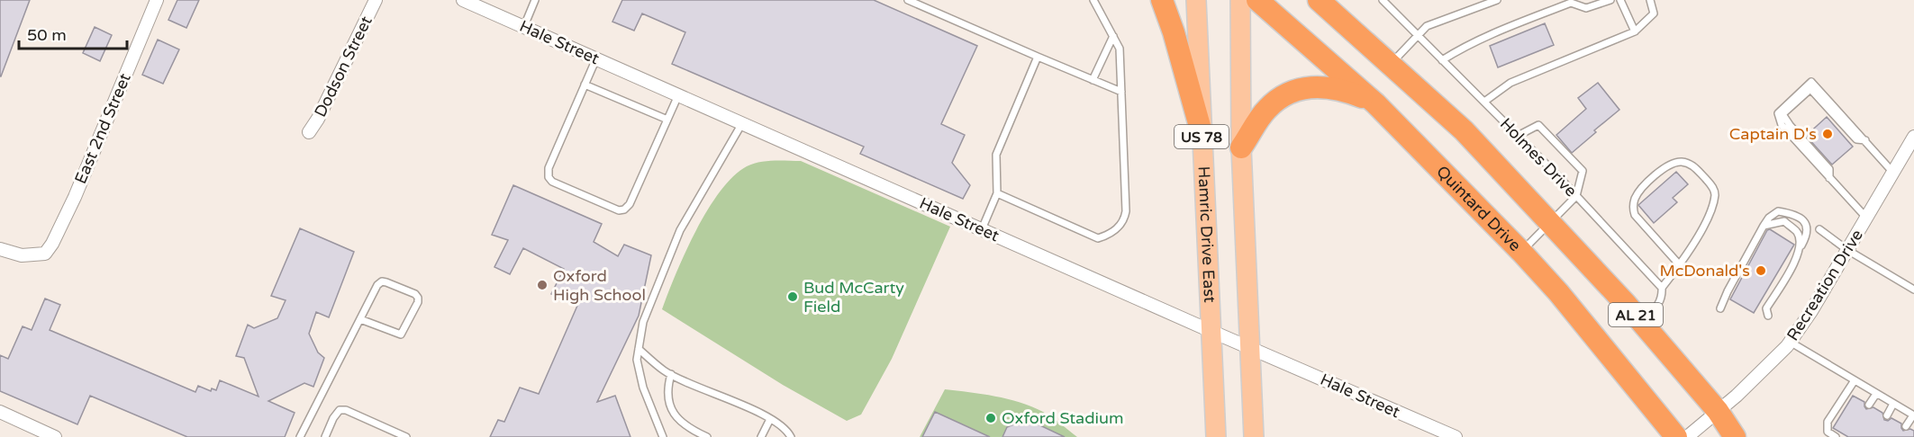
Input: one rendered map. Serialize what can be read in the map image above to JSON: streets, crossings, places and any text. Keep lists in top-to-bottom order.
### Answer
{
  "streets": {
    "highway": ["Quintard Drive", "AL 21"],
    "main road": ["US 78", "Hamric Drive East"],
    "street": [
      "Hale Street",
      "Dodson Street",
      "East 2nd Street",
      "Recreation Drive"
    ],
    "lane": ["Holmes Drive"]
  },
  "crossings": [
    ["Hale Street", "US 78"],
    ["Hale Street", "Hamric Drive East"],
    ["Recreation Drive", "AL 21"]
  ],
  "places": [
    "Captain D's",
    "McDonald's",
    "Oxford High School",
    "Bud McCarty Field",
    "Oxford Stadium"
  ],
  "scale_bar": "50 m"
}
